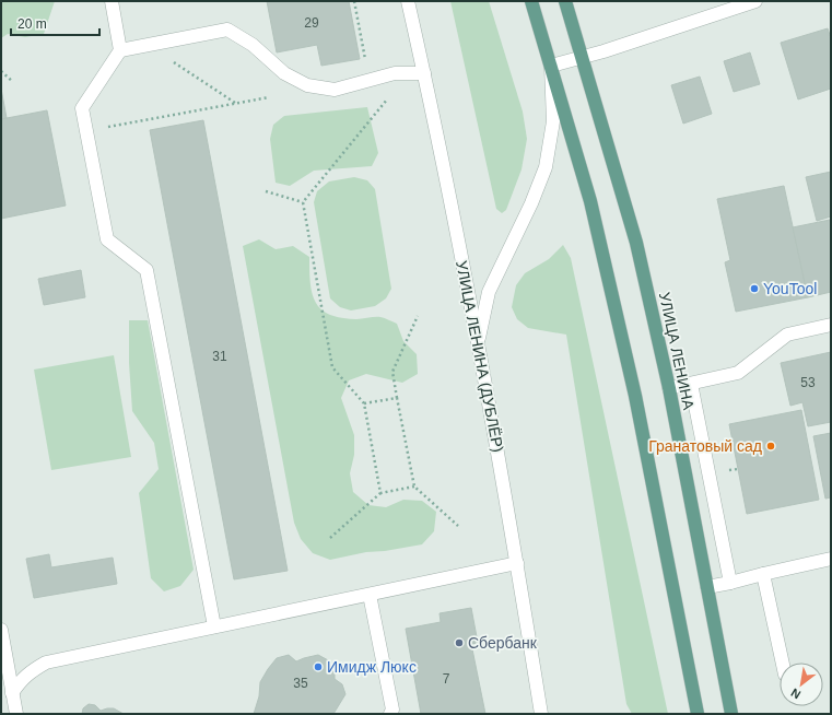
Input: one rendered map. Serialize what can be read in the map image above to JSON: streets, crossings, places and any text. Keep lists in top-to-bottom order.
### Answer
{
  "streets": {
    "main road": ["УЛИЦА ЛЕНИНА"],
    "street": ["УЛИЦА ЛЕНИНА (ДУБЛЁР)"]
  },
  "places": [
    "YouTool",
    "Гранатовый сад",
    "Сбербанк",
    "Имидж Люкс"
  ],
  "house_numbers": [
    "29",
    "31",
    "53",
    "7",
    "35"
  ],
  "scale_bar": "20 m",
  "north": "bottom left"
}
